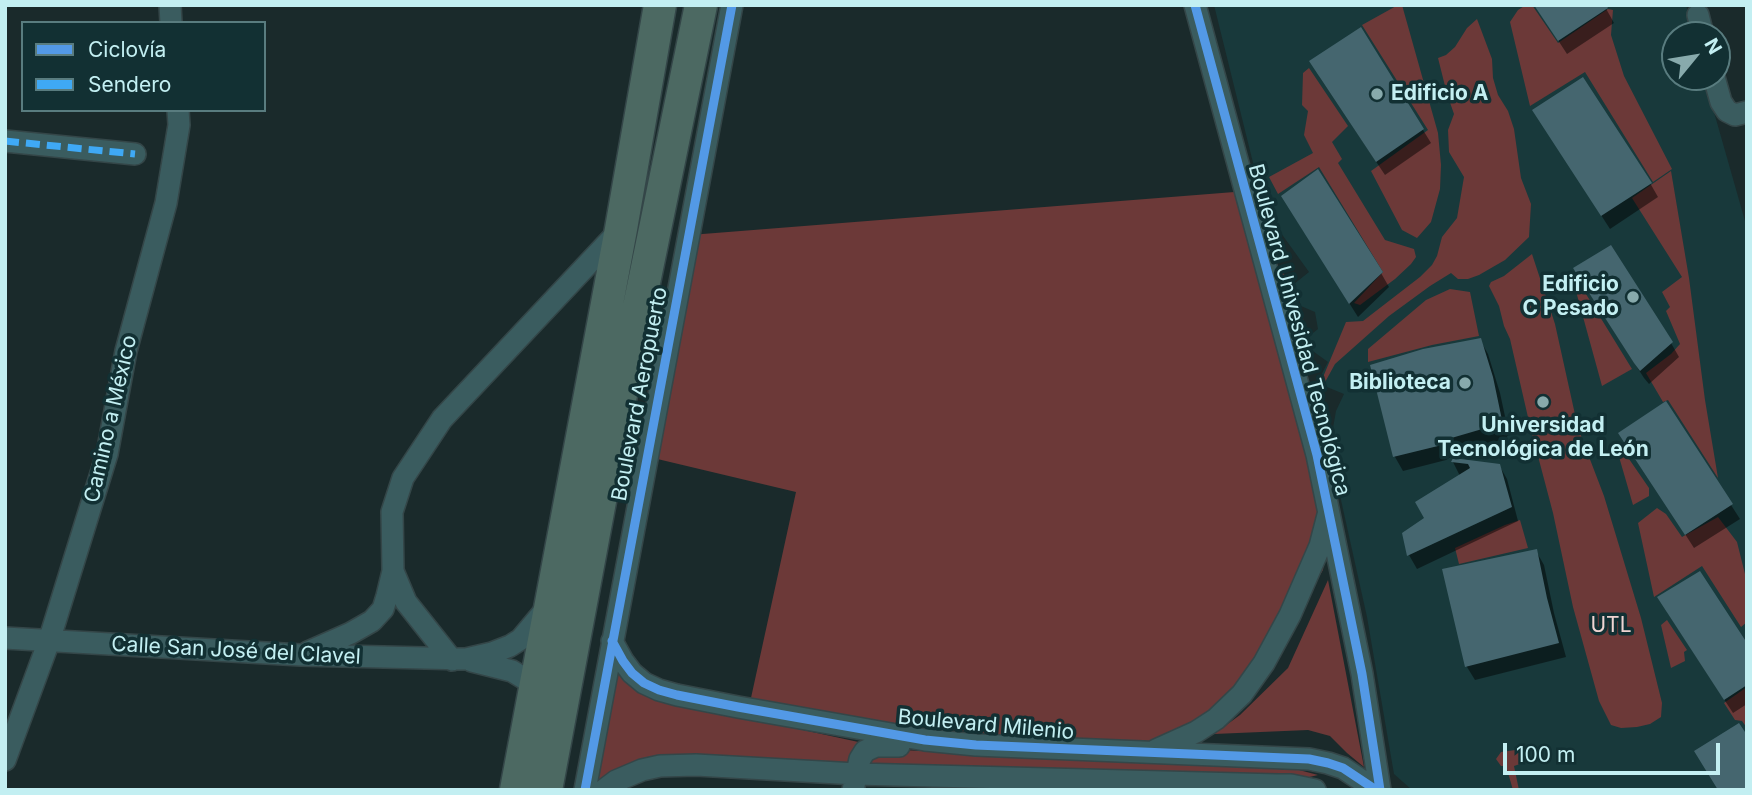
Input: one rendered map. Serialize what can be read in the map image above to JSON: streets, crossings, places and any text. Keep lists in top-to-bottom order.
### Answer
{
  "streets": {
    "highway": ["Boulevard Aeropuerto"],
    "street": [
      "Boulevard Univesidad Tecnológica",
      "Camino a México",
      "Calle San José del Clavel",
      "Boulevard Milenio"
    ]
  },
  "crossings": [
    ["Boulevard Univesidad Tecnológica", "Boulevard Milenio"],
    ["Boulevard Aeropuerto", "Boulevard Milenio"],
    ["Camino a México", "Calle San José del Clavel"]
  ],
  "parks": ["UTL"],
  "places": [
    "Edificio A",
    "Edificio C Pesado",
    "Biblioteca",
    "Universidad Tecnológica de León"
  ],
  "legend": ["Ciclovía", "Sendero"],
  "scale_bar": "100 m",
  "north": "top right"
}
